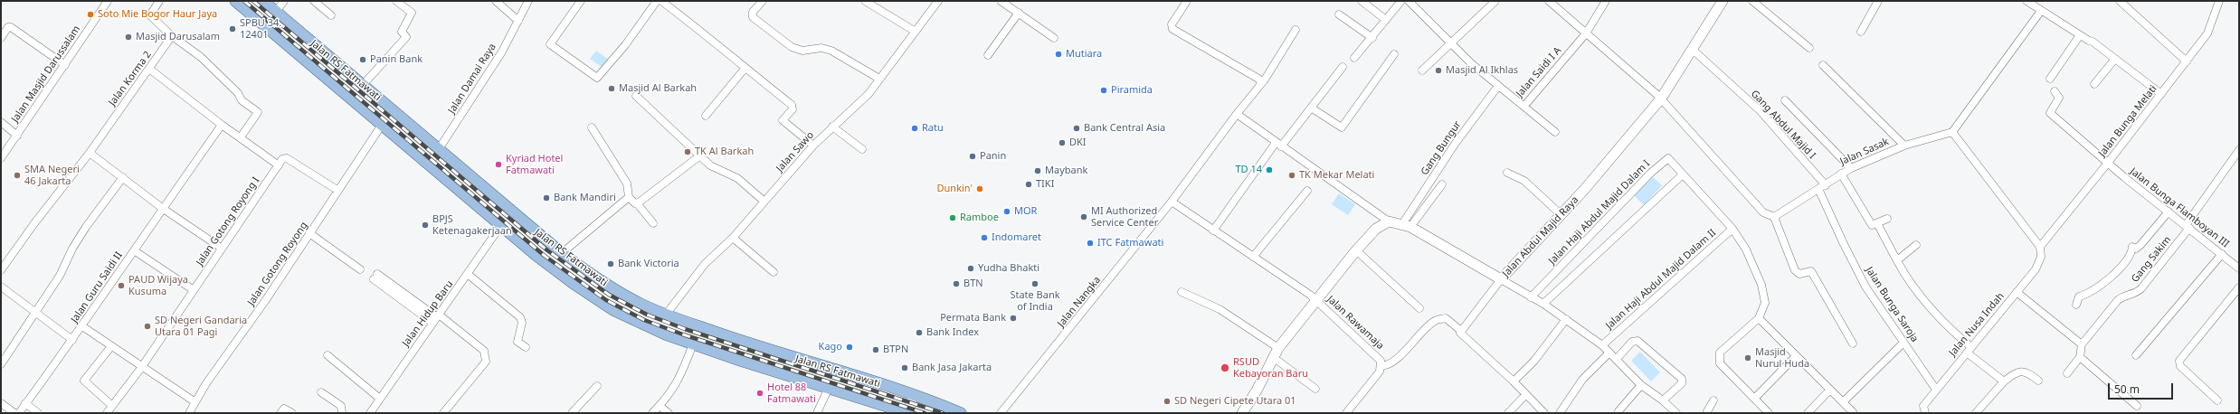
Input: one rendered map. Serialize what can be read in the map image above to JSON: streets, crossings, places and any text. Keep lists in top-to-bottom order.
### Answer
{
  "streets": {
    "main road": ["Jalan RS Fatmawati"],
    "street": [
      "Jalan Saidi I A",
      "Jalan Masjid Darussalam",
      "Jalan Korma 2",
      "Jalan Damai Raya",
      "Jalan Bunga Melati",
      "Gang Abdul Majid I",
      "Gang Bungur",
      "Jalan Sawo",
      "Jalan Sasak",
      "Jalan Bunga Flamboyan III",
      "Jalan Haji Abdul Majid Dalam I",
      "Jalan Gotong Royong I",
      "Jalan Abdul Majid Raya",
      "Gang Sakim",
      "Jalan Gotong Royong",
      "Jalan Haji Abdul Majid Dalam II",
      "Jalan Guru Saidi II",
      "Jalan Nangka",
      "Jalan Bunga Saroja",
      "Jalan Hidup Baru",
      "Jalan Rawamaja",
      "Jalan Nusa Indah"
    ]
  },
  "crossings": [
    ["Jalan RS Fatmawati", "Jalan Damai Raya"],
    ["Jalan RS Fatmawati", "Jalan Sawo"],
    ["Jalan RS Fatmawati", "Jalan Gotong Royong"],
    ["Jalan RS Fatmawati", "Jalan Hidup Baru"],
    ["Jalan Saidi I A", "Gang Bungur"],
    ["Jalan Bunga Melati", "Jalan Bunga Flamboyan III"],
    ["Jalan Bunga Melati", "Jalan Nusa Indah"],
    ["Gang Abdul Majid I", "Jalan Sasak"],
    ["Gang Abdul Majid I", "Jalan Abdul Majid Raya"],
    ["Gang Abdul Majid I", "Jalan Bunga Saroja"],
    ["Gang Bungur", "Jalan Abdul Majid Raya"],
    ["Jalan Sasak", "Jalan Bunga Saroja"],
    ["Jalan Bunga Flamboyan III", "Gang Sakim"],
    ["Jalan Haji Abdul Majid Dalam I", "Jalan Haji Abdul Majid Dalam II"],
    ["Jalan Bunga Saroja", "Jalan Nusa Indah"]
  ],
  "places": [
    "Soto Mie Bogor Haur Jaya",
    "SPBU 34. 12401",
    "Masjid Darusalam",
    "Mutiara",
    "Panin Bank",
    "Masjid Al Ikhlas",
    "Masjid Al Barkah",
    "Piramida",
    "Ratu",
    "Bank Central Asia",
    "DKI",
    "TK Al Barkah",
    "Panin",
    "Kyriad Hotel Fatmawati",
    "TD 14",
    "Maybank",
    "SMA Negeri 46 Jakarta",
    "TK Mekar Melati",
    "TIKI",
    "Dunkin'",
    "Bank Mandiri",
    "MOR",
    "MI Authorized Service Center",
    "Ramboe",
    "BPJS Ketenagakerjaan",
    "Indomaret",
    "ITC Fatmawati",
    "Bank Victoria",
    "Yudha Bhakti",
    "BTN",
    "State Bank of India",
    "PAUD Wijaya Kusuma",
    "Permata Bank",
    "SD Negeri Gandaria Utara 01 Pagi",
    "Bank Index",
    "Kago",
    "BTPN",
    "Masjid Nurul Huda",
    "Bank Jasa Jakarta",
    "RSUD Kebayoran Baru",
    "Hotel 88 Fatmawati",
    "SD Negeri Cipete Utara 01"
  ],
  "scale_bar": "50 m"
}
